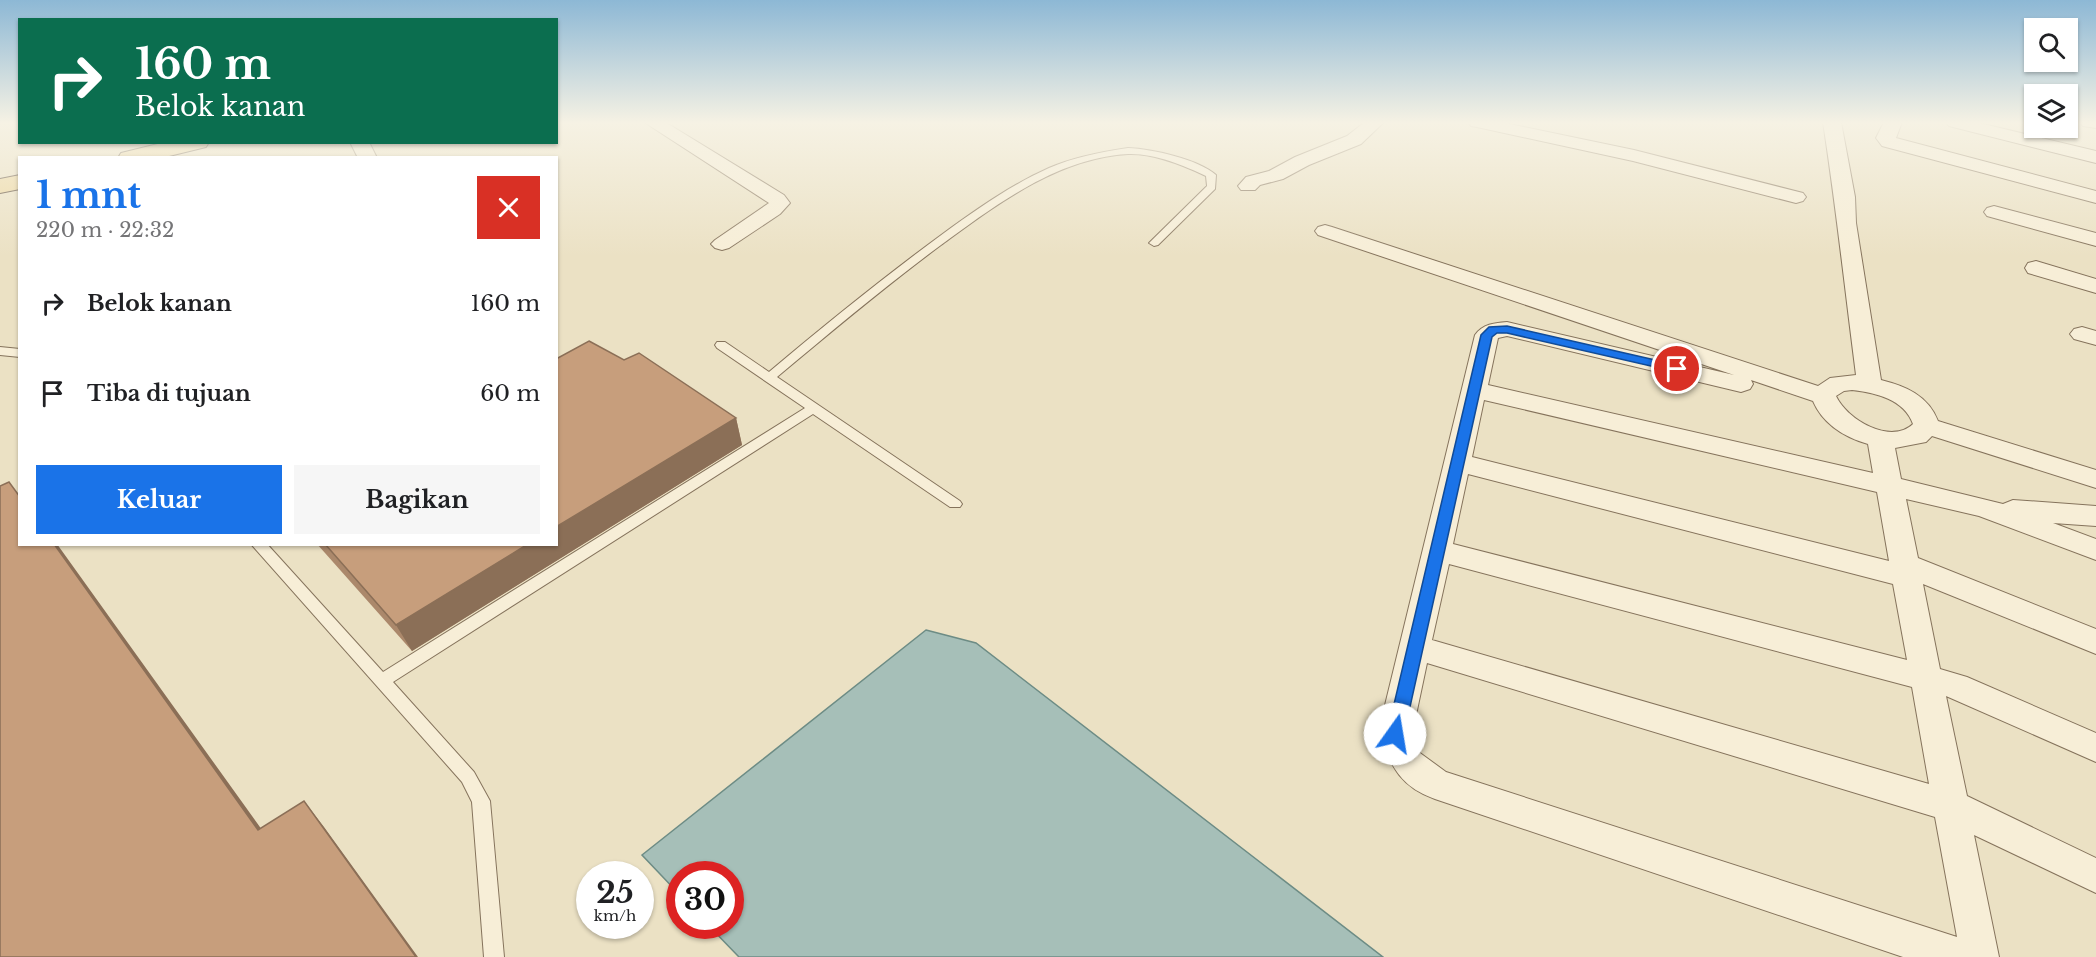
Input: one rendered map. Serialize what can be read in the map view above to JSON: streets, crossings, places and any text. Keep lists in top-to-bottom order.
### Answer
{
  "page": {
    "turn": ["160 m", "Belok kanan"],
    "heading": ["1 mnt", "220 m · 22:32"],
    "list": [
      {
        "name": "Belok kanan",
        "value": "160 m"
      },
      {
        "name": "Tiba di tujuan",
        "value": "60 m"
      }
    ],
    "buttons": ["Keluar", "Bagikan"],
    "speed": "25 km/h",
    "limit": "30"
  }
}
